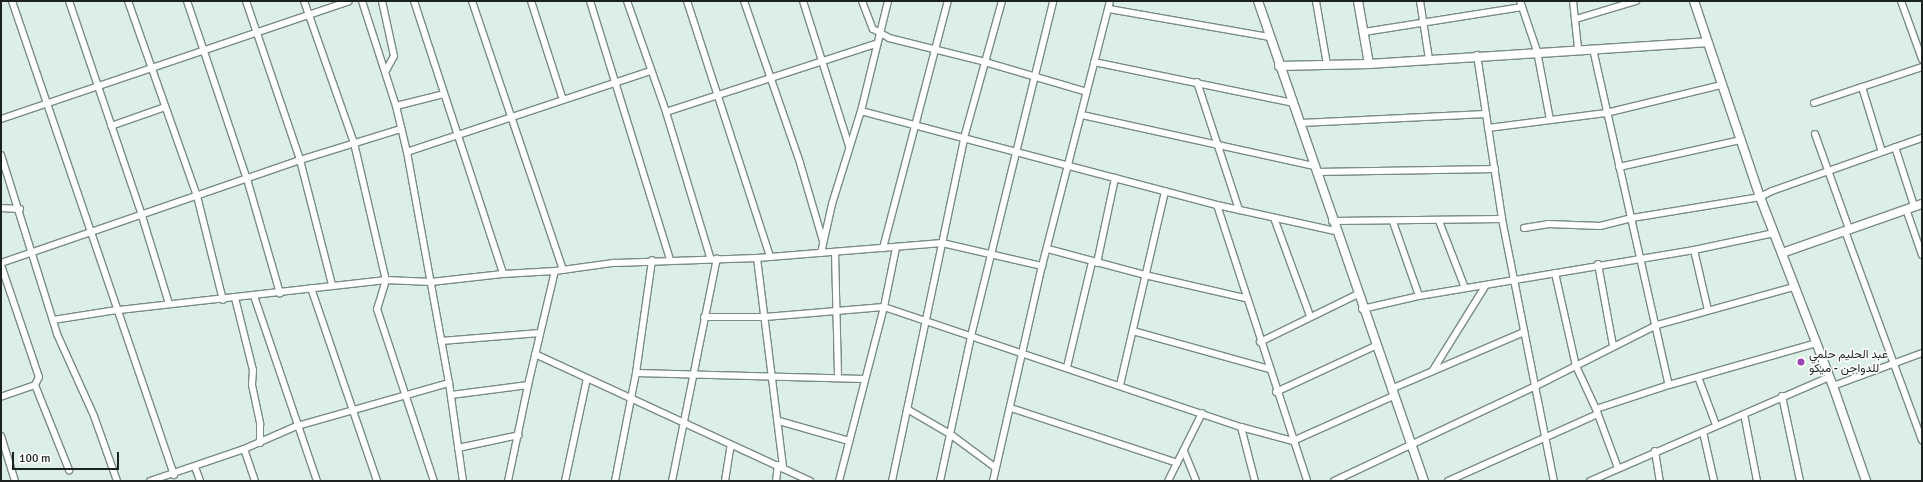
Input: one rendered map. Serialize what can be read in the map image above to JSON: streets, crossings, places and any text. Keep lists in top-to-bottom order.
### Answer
{
  "places": ["عبد الحليم حلمي للدواجن - ميكو"],
  "scale_bar": "100 m"
}
